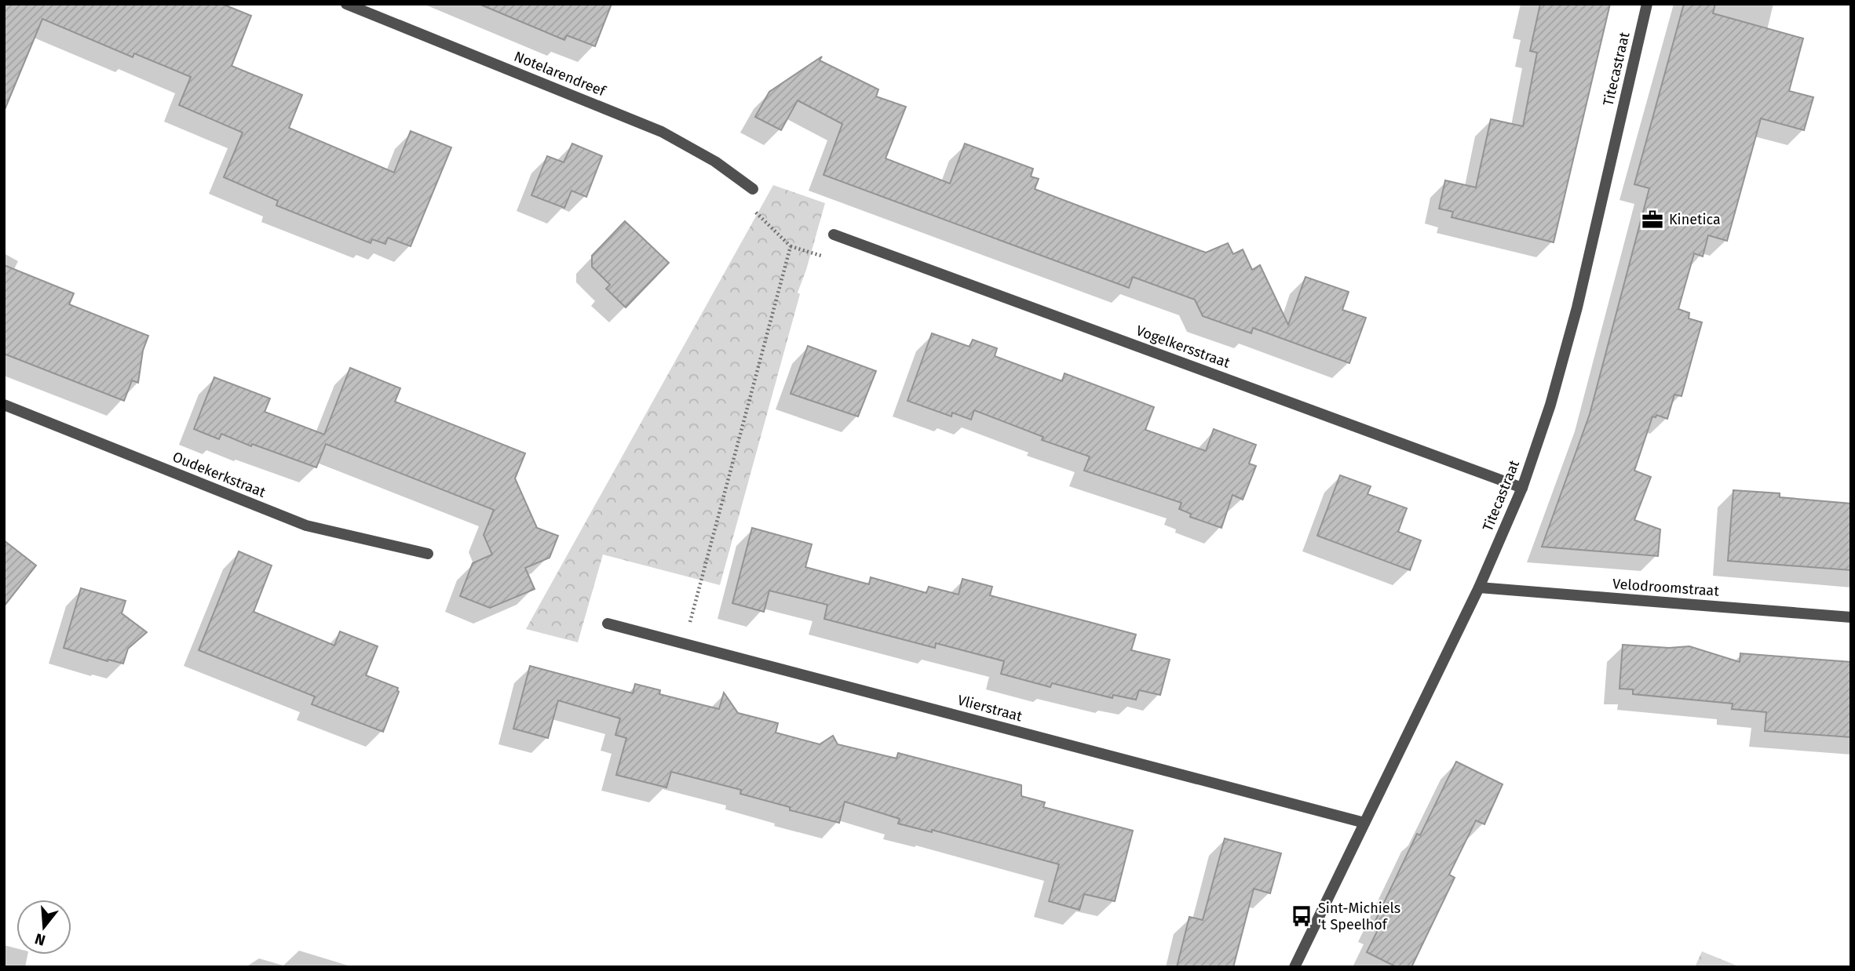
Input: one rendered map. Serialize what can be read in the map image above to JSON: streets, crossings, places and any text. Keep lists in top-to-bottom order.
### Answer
{
  "streets": {
    "street": [
      "Titecastraat",
      "Notelarendreef",
      "Vogelkersstraat",
      "Oudekerkstraat",
      "Velodroomstraat",
      "Vlierstraat"
    ]
  },
  "crossings": [
    ["Titecastraat", "Vogelkersstraat"],
    ["Titecastraat", "Velodroomstraat"],
    ["Titecastraat", "Vlierstraat"]
  ],
  "places": {
    "office": ["Kinetica"],
    "bus stop": ["Sint-Michiels 't Speelhof"]
  },
  "north": "bottom"
}
